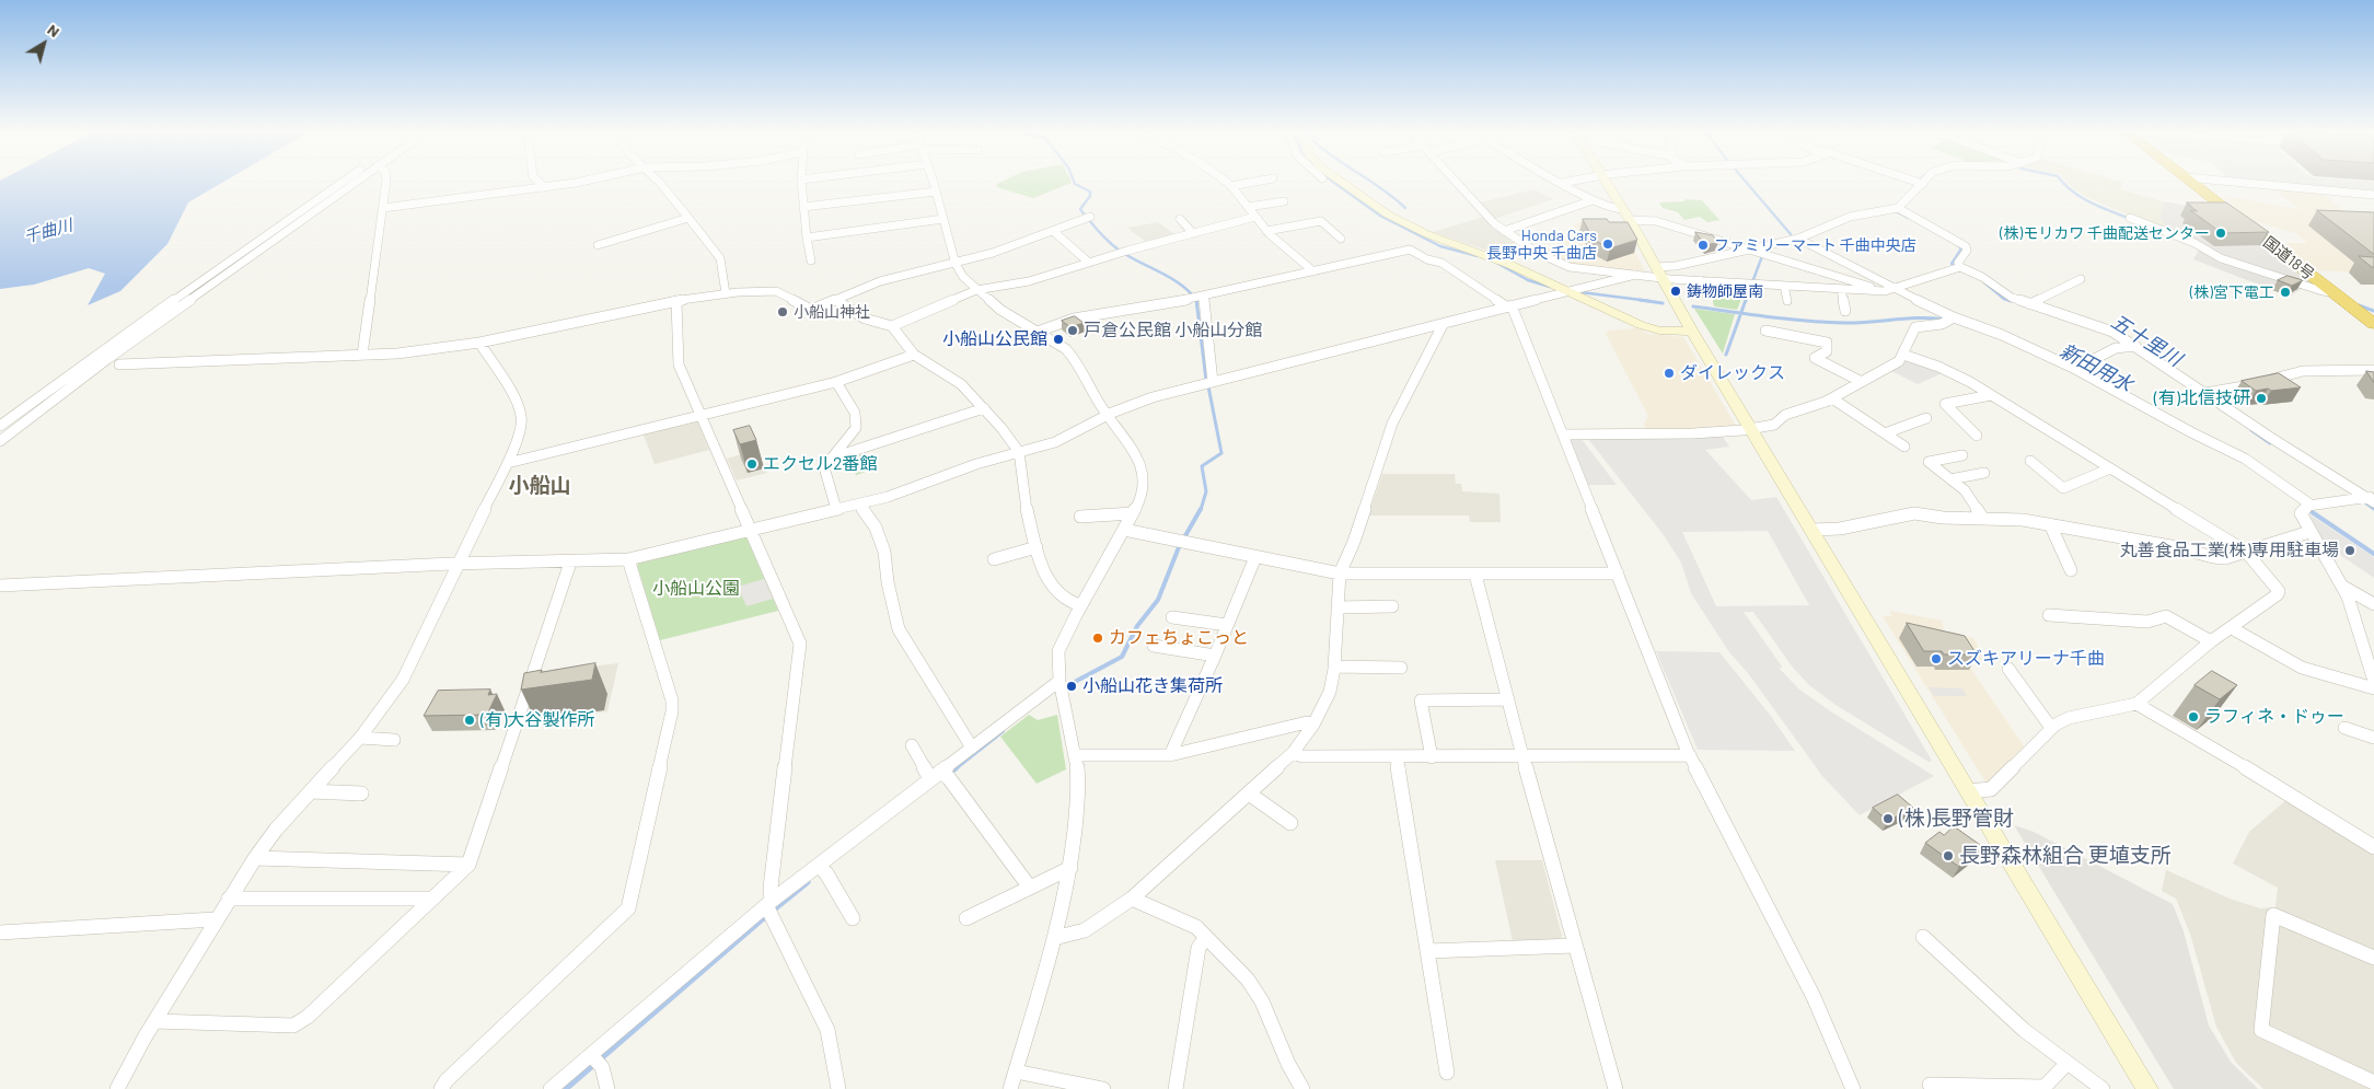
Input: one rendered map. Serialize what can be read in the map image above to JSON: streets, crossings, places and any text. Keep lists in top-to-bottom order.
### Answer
{
  "streets": {
    "highway": ["国道18号"]
  },
  "districts": ["小船山"],
  "water": ["千曲川", "五十里川", "新田用水"],
  "parks": ["小船山公園"],
  "places": [
    "(株)モリカワ 千曲配送センター",
    "Honda Cars 長野中央 千曲店",
    "ファミリーマート 千曲中央店",
    "鋳物師屋南",
    "(株)宮下電工",
    "小船山神社",
    "戸倉公民館 小船山分館",
    "小船山公民館",
    "ダイレックス",
    "(有)北信技研",
    "エクセル2番館",
    "丸善食品工業(株)専用駐車場",
    "カフェちょこっと",
    "スズキアリーナ千曲",
    "小船山花き集荷所",
    "ラフィネ・ドゥー",
    "(有)大谷製作所",
    "(株)長野管財",
    "長野森林組合 更埴支所"
  ],
  "north": "top right"
}
